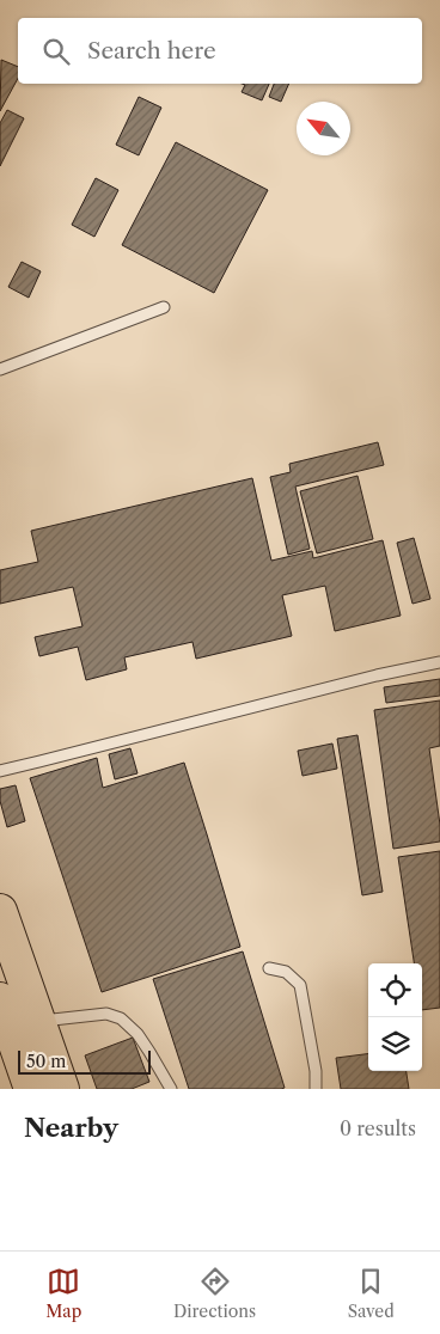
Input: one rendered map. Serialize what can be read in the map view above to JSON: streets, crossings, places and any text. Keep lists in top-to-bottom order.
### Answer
{
  "scale_bar": "50 m",
  "north": "top left",
  "page": {
    "search": "Search here",
    "scale": "50 m",
    "heading": ["Nearby", "0 results"],
    "nav": ["Map", "Directions", "Saved"]
  }
}
